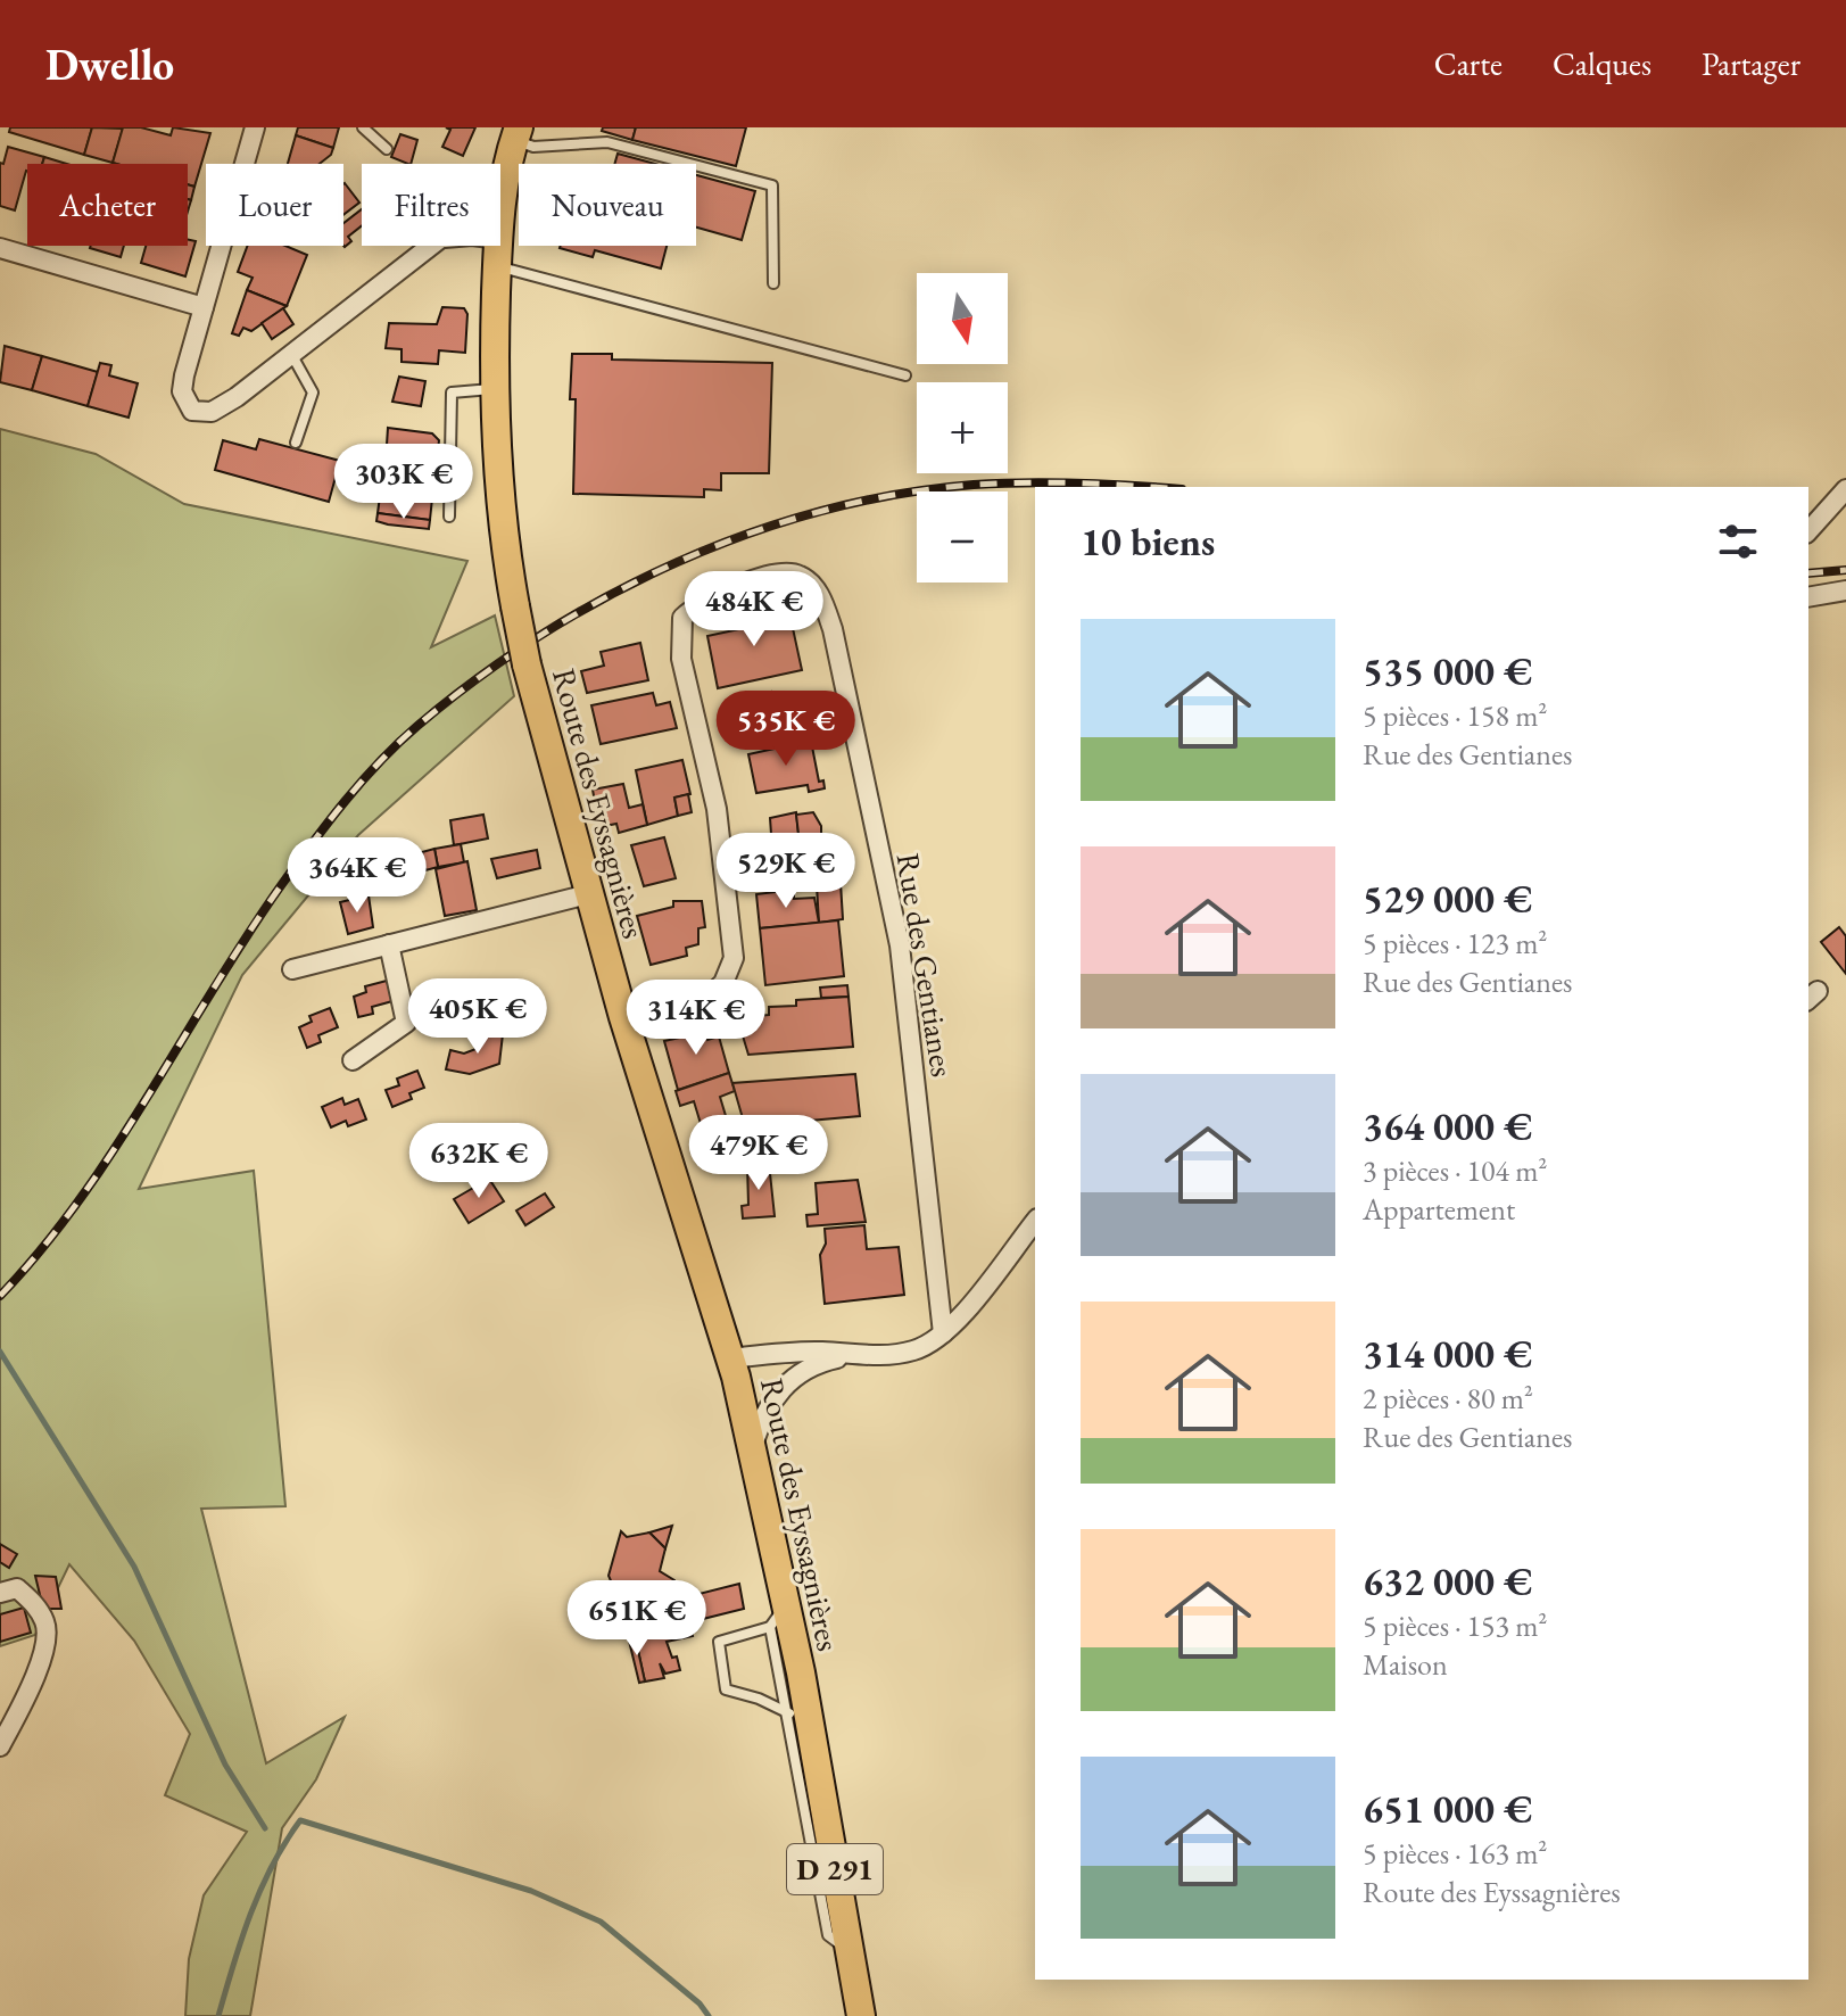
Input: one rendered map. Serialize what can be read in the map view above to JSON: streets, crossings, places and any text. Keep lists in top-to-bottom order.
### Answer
{
  "streets": {
    "main road": ["Route des Eyssagnières", "D 291"],
    "street": ["Rue des Gentianes"]
  },
  "crossings": [
    ["Route des Eyssagnières", "Rue des Gentianes"]
  ],
  "north": "bottom",
  "page": {
    "header": "Dwello",
    "nav": ["Carte", "Calques", "Partager"],
    "chip": [
      "Acheter",
      "Louer",
      "Filtres",
      "Nouveau"
    ],
    "map_buttons": ["+", "−"],
    "price": [
      "303K €",
      "484K €",
      "535K €",
      "529K €",
      "364K €",
      "405K €",
      "314K €",
      "479K €",
      "632K €",
      "651K €"
    ],
    "heading": "10 biens",
    "list": [
      {
        "name": "535 000 €",
        "note": "5 pièces · 158 m² · Rue des Gentianes"
      },
      {
        "name": "529 000 €",
        "note": "5 pièces · 123 m² · Rue des Gentianes"
      },
      {
        "name": "364 000 €",
        "note": "3 pièces · 104 m² · Appartement"
      },
      {
        "name": "314 000 €",
        "note": "2 pièces · 80 m² · Rue des Gentianes"
      },
      {
        "name": "632 000 €",
        "note": "5 pièces · 153 m² · Maison"
      },
      {
        "name": "651 000 €",
        "note": "5 pièces · 163 m² · Route des Eyssagnières"
      }
    ]
  }
}
